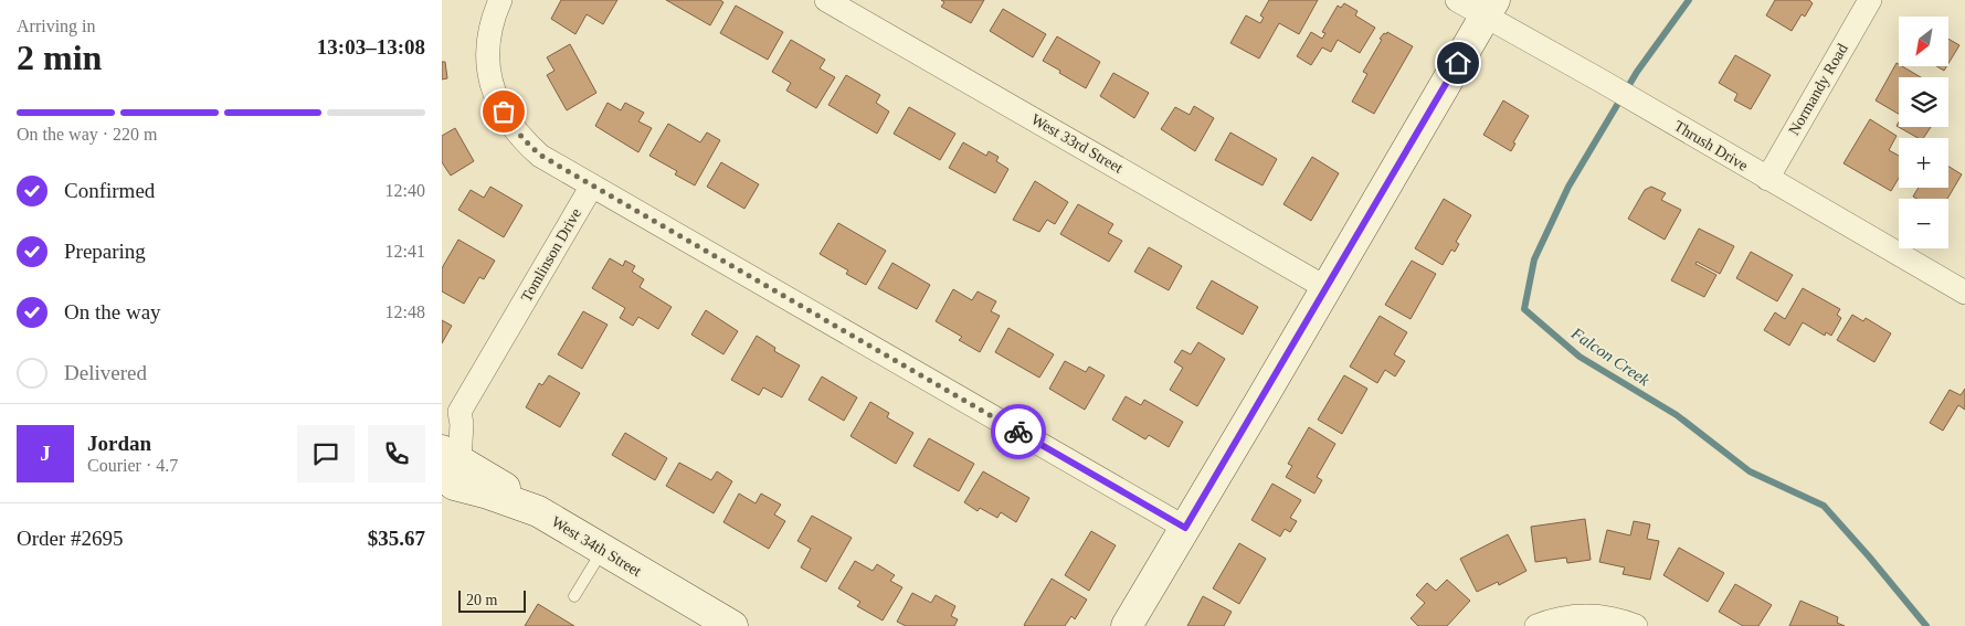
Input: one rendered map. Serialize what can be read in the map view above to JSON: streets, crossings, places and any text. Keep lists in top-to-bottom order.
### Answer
{
  "streets": {
    "street": [
      "Normandy Road",
      "West 33rd Street",
      "Thrush Drive",
      "Tomlinson Drive",
      "West 34th Street"
    ]
  },
  "crossings": [
    ["Normandy Road", "Thrush Drive"],
    ["Tomlinson Drive", "West 34th Street"]
  ],
  "water": ["Falcon Creek"],
  "scale_bar": "20 m",
  "north": "bottom left",
  "page": {
    "heading": ["2 min", "Arriving in", "13:03–13:08"],
    "panel": [
      "Jordan",
      "Courier · 4.7",
      "Order #2695",
      "$35.67"
    ],
    "map_buttons": ["+", "−"],
    "bar": "On the way · 220 m",
    "list": [
      ["Confirmed", "12:40"],
      ["Preparing", "12:41"],
      ["On the way", "12:48"],
      "Delivered"
    ],
    "round": "J",
    "scale": "20 m"
  }
}
